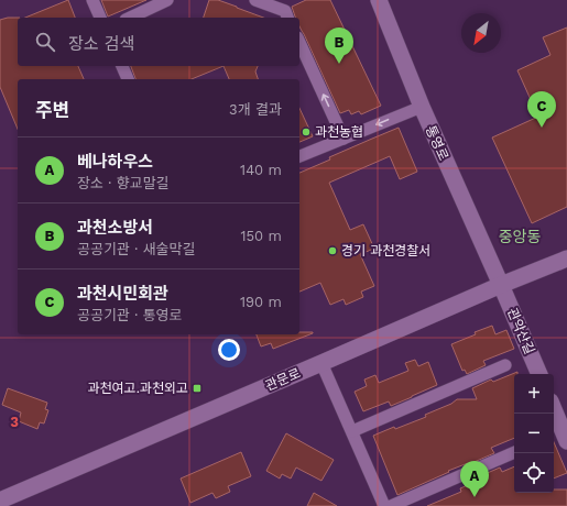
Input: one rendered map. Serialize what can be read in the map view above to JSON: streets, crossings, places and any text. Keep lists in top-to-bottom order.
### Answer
{
  "streets": {
    "street": ["통영로", "관악산길", "관문로"]
  },
  "crossings": [
    ["통영로", "관악산길"],
    ["통영로", "관문로"],
    ["관악산길", "관문로"]
  ],
  "districts": ["중앙동"],
  "places": {
    "other": ["과천농협", "경기 과천경찰서"],
    "transit": ["과천여고.과천외고"]
  },
  "north": "bottom left",
  "page": {
    "search": "장소 검색",
    "pins": ["B", "C", "A"],
    "heading": ["주변", "3개 결과"],
    "list": [
      {
        "mark": "A",
        "name": "베나하우스",
        "note": "장소 · 향교말길",
        "value": "140 m"
      },
      {
        "mark": "B",
        "name": "과천소방서",
        "note": "공공기관 · 새술막길",
        "value": "150 m"
      },
      {
        "mark": "C",
        "name": "과천시민회관",
        "note": "공공기관 · 통영로",
        "value": "190 m"
      }
    ],
    "map_buttons": ["+", "−"]
  },
  "grid": {
    "rows": ["3"]
  }
}
